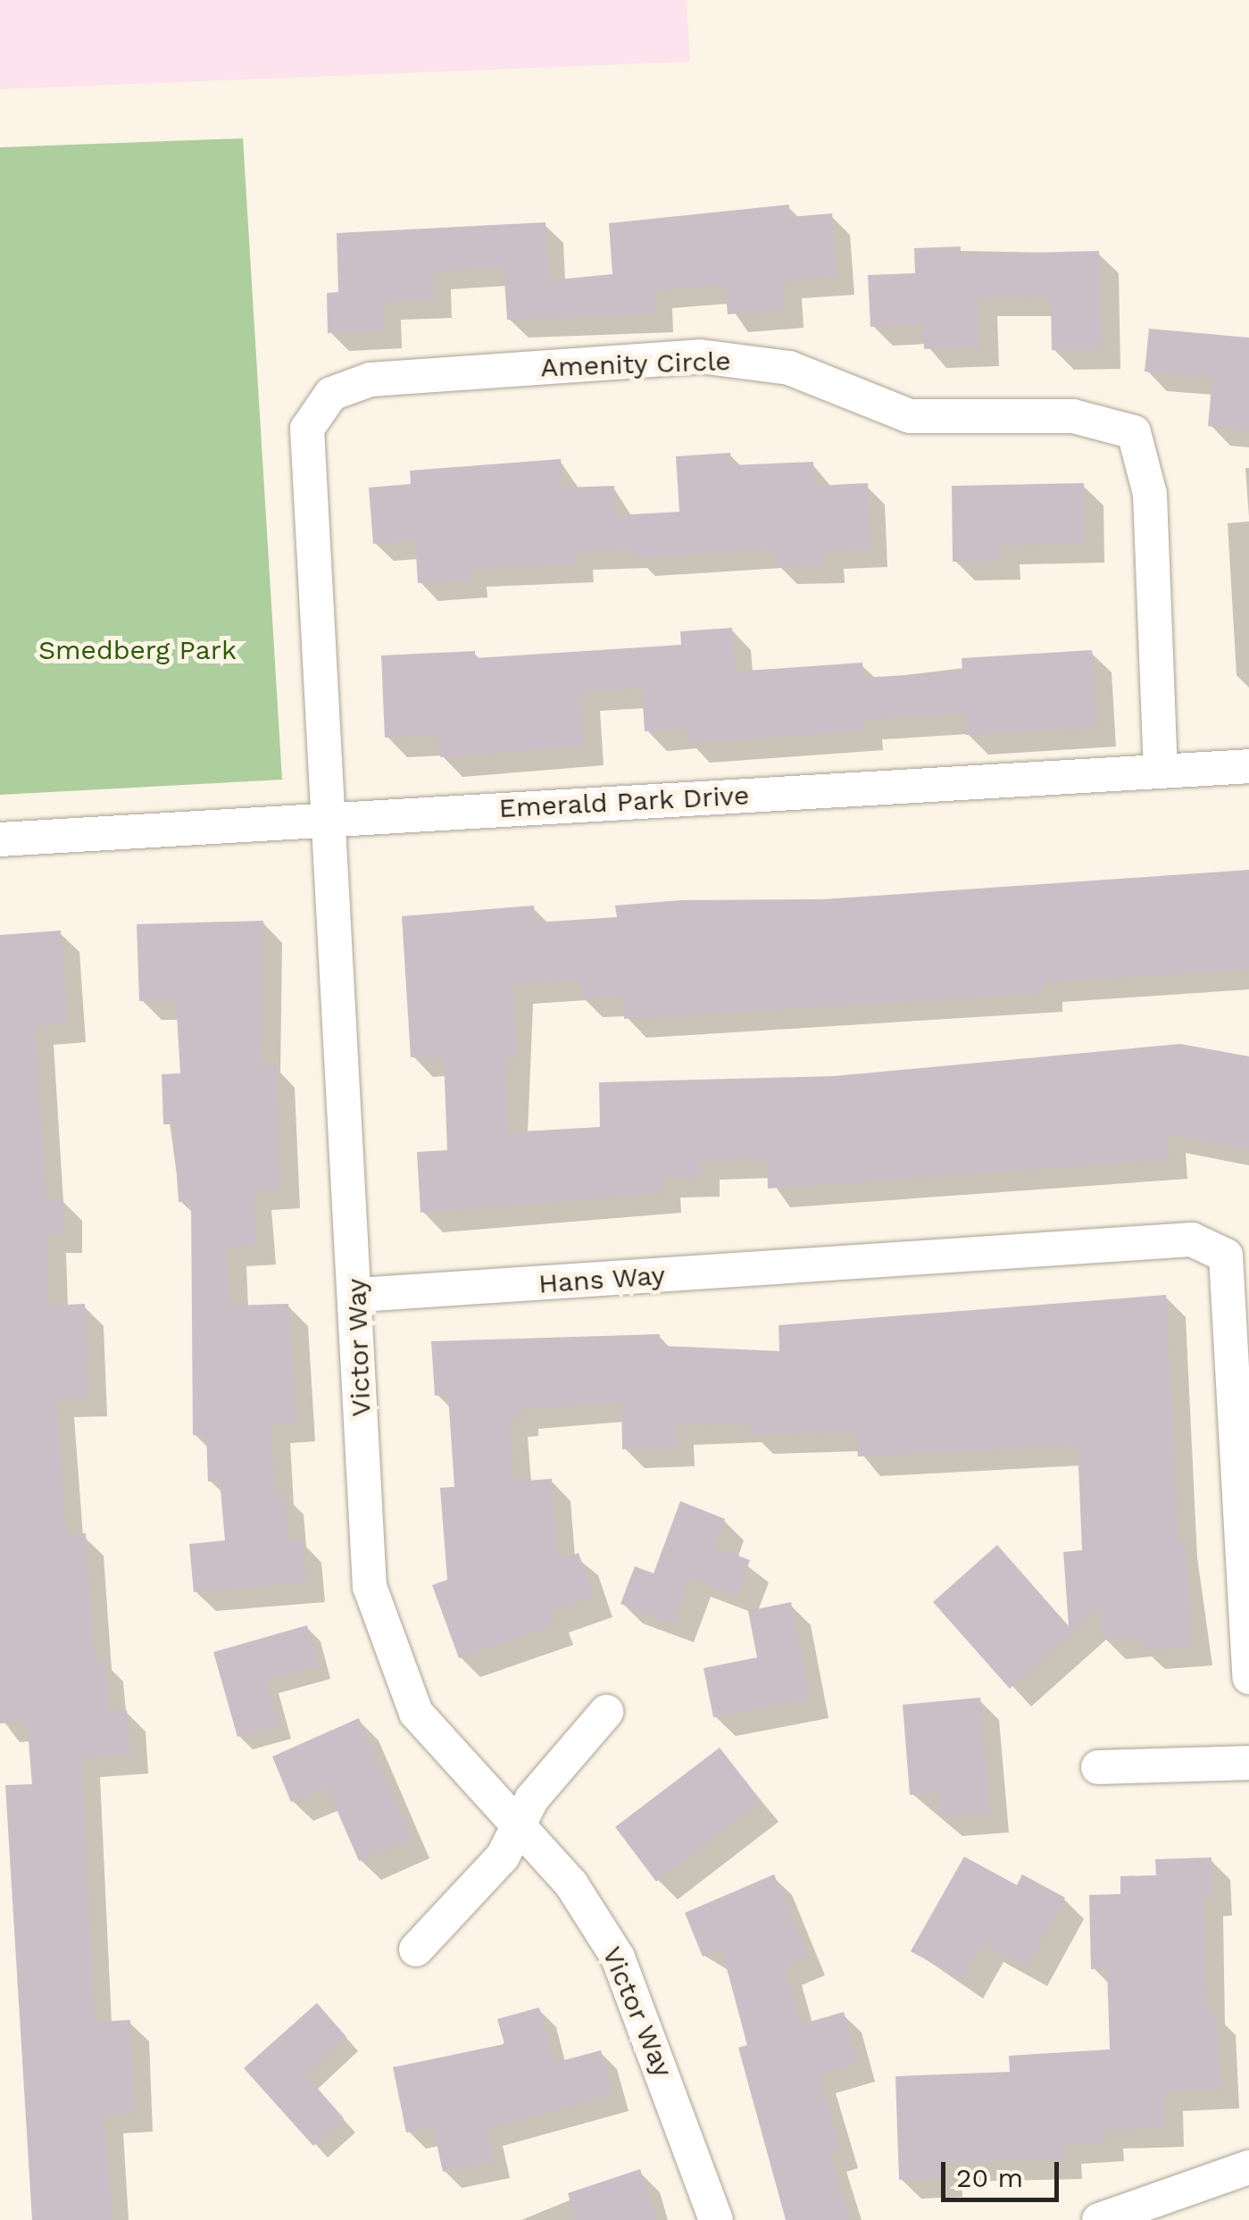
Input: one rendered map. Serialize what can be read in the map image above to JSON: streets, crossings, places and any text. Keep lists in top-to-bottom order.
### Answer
{
  "streets": {
    "street": [
      "Amenity Circle",
      "Emerald Park Drive",
      "Hans Way",
      "Victor Way"
    ]
  },
  "crossings": [
    ["Amenity Circle", "Emerald Park Drive"],
    ["Amenity Circle", "Victor Way"],
    ["Emerald Park Drive", "Victor Way"],
    ["Hans Way", "Victor Way"]
  ],
  "parks": ["Smedberg Park"],
  "scale_bar": "20 m"
}
